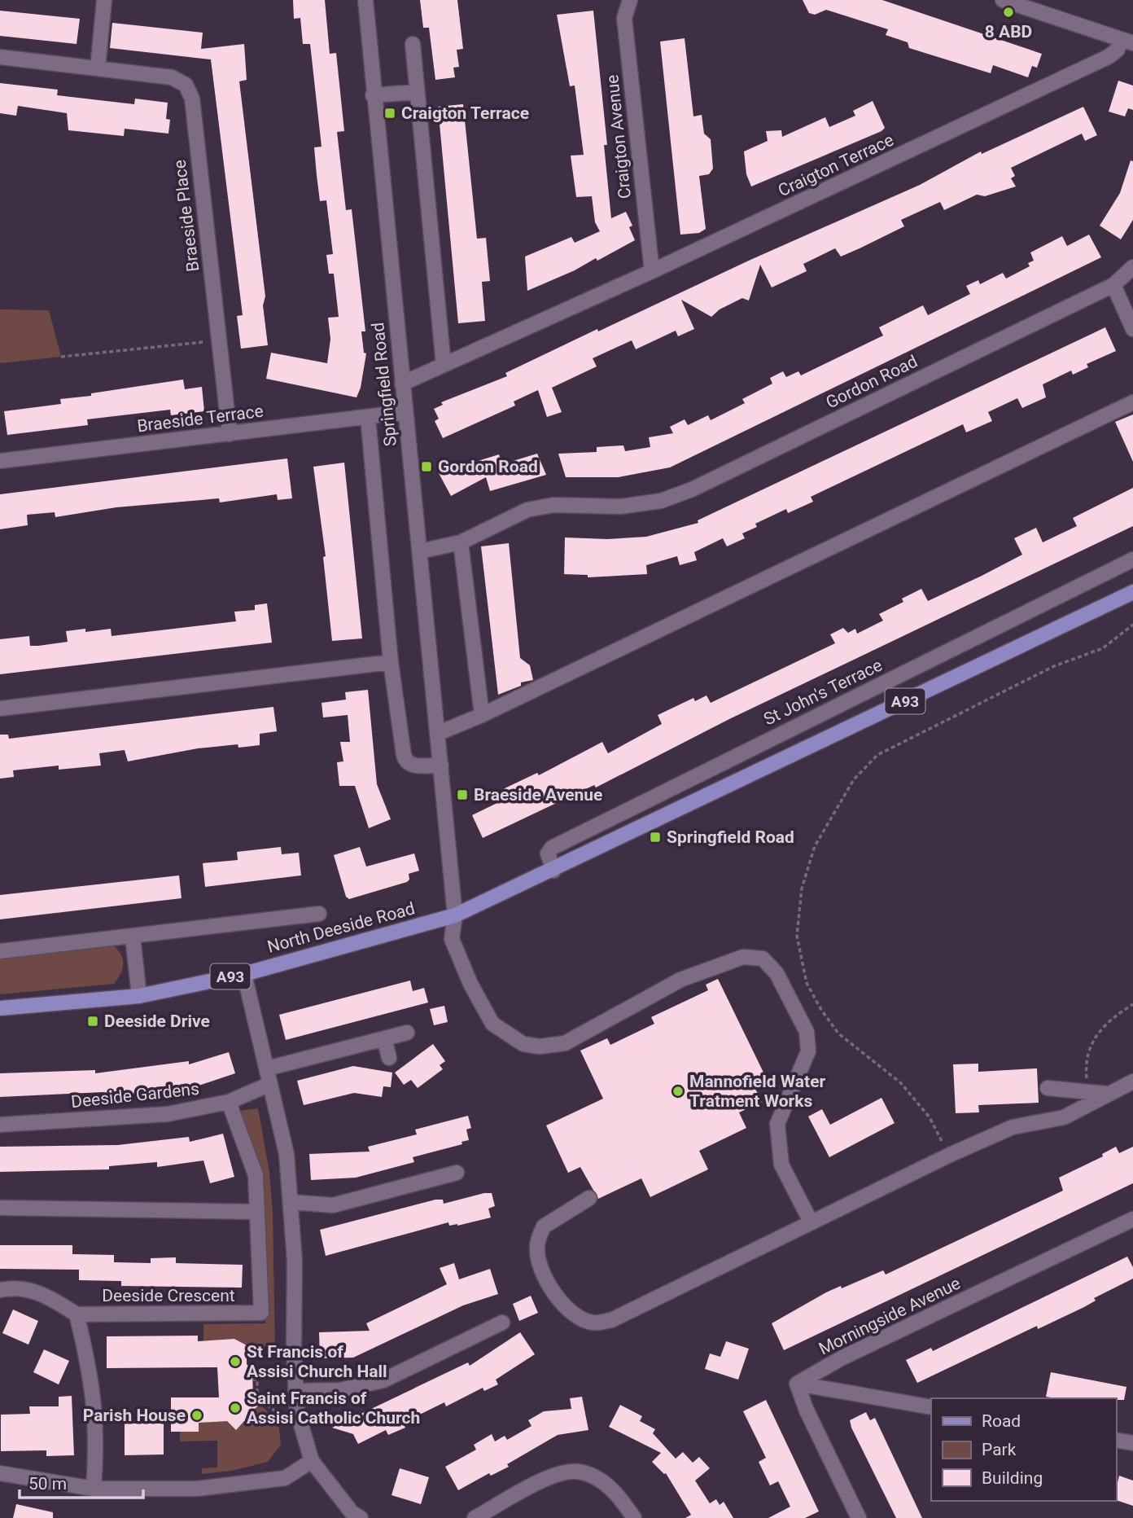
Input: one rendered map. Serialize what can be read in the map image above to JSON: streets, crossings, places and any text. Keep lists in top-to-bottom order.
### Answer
{
  "streets": {
    "main road": ["A93", "North Deeside Road"],
    "street": [
      "Craigton Avenue",
      "Craigton Terrace",
      "Braeside Place",
      "Gordon Road",
      "Springfield Road",
      "Braeside Terrace",
      "St John's Terrace",
      "Deeside Gardens",
      "Deeside Crescent",
      "Morningside Avenue"
    ]
  },
  "crossings": [
    ["Craigton Avenue", "Craigton Terrace"],
    ["Craigton Terrace", "Springfield Road"],
    ["Braeside Place", "Braeside Terrace"],
    ["Gordon Road", "Springfield Road"],
    ["Springfield Road", "Braeside Terrace"],
    ["Springfield Road", "A93"],
    ["Springfield Road", "North Deeside Road"],
    ["St John's Terrace", "A93"],
    ["A93", "North Deeside Road"]
  ],
  "places": {
    "other": [
      "8 ABD",
      "Mannofield Water Tratment Works",
      "St Francis of Assisi Church Hall",
      "Saint Francis of Assisi Catholic Church",
      "Parish House"
    ],
    "transit": [
      "Craigton Terrace",
      "Gordon Road",
      "Braeside Avenue",
      "Springfield Road",
      "Deeside Drive"
    ]
  },
  "legend": ["Road", "Park", "Building"],
  "scale_bar": "50 m"
}
